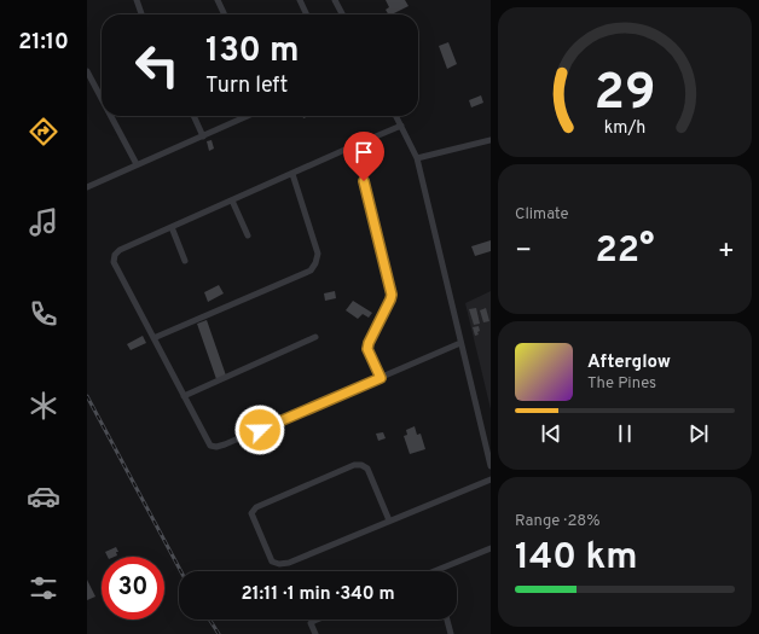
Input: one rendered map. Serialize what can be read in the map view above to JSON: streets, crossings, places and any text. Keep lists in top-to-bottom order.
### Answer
{
  "page": {
    "tabs": "21:10",
    "turn": ["130 m", "Turn left"],
    "tile": [
      "Climate",
      ["Range · 28%", "140 km"]
    ],
    "heat": ["−", "22°", "+"],
    "song": ["Afterglow", "The Pines"],
    "limit": "30",
    "trip": "21:11 · 1 min · 340 m",
    "gauge": ["29", "km/h"]
  }
}
